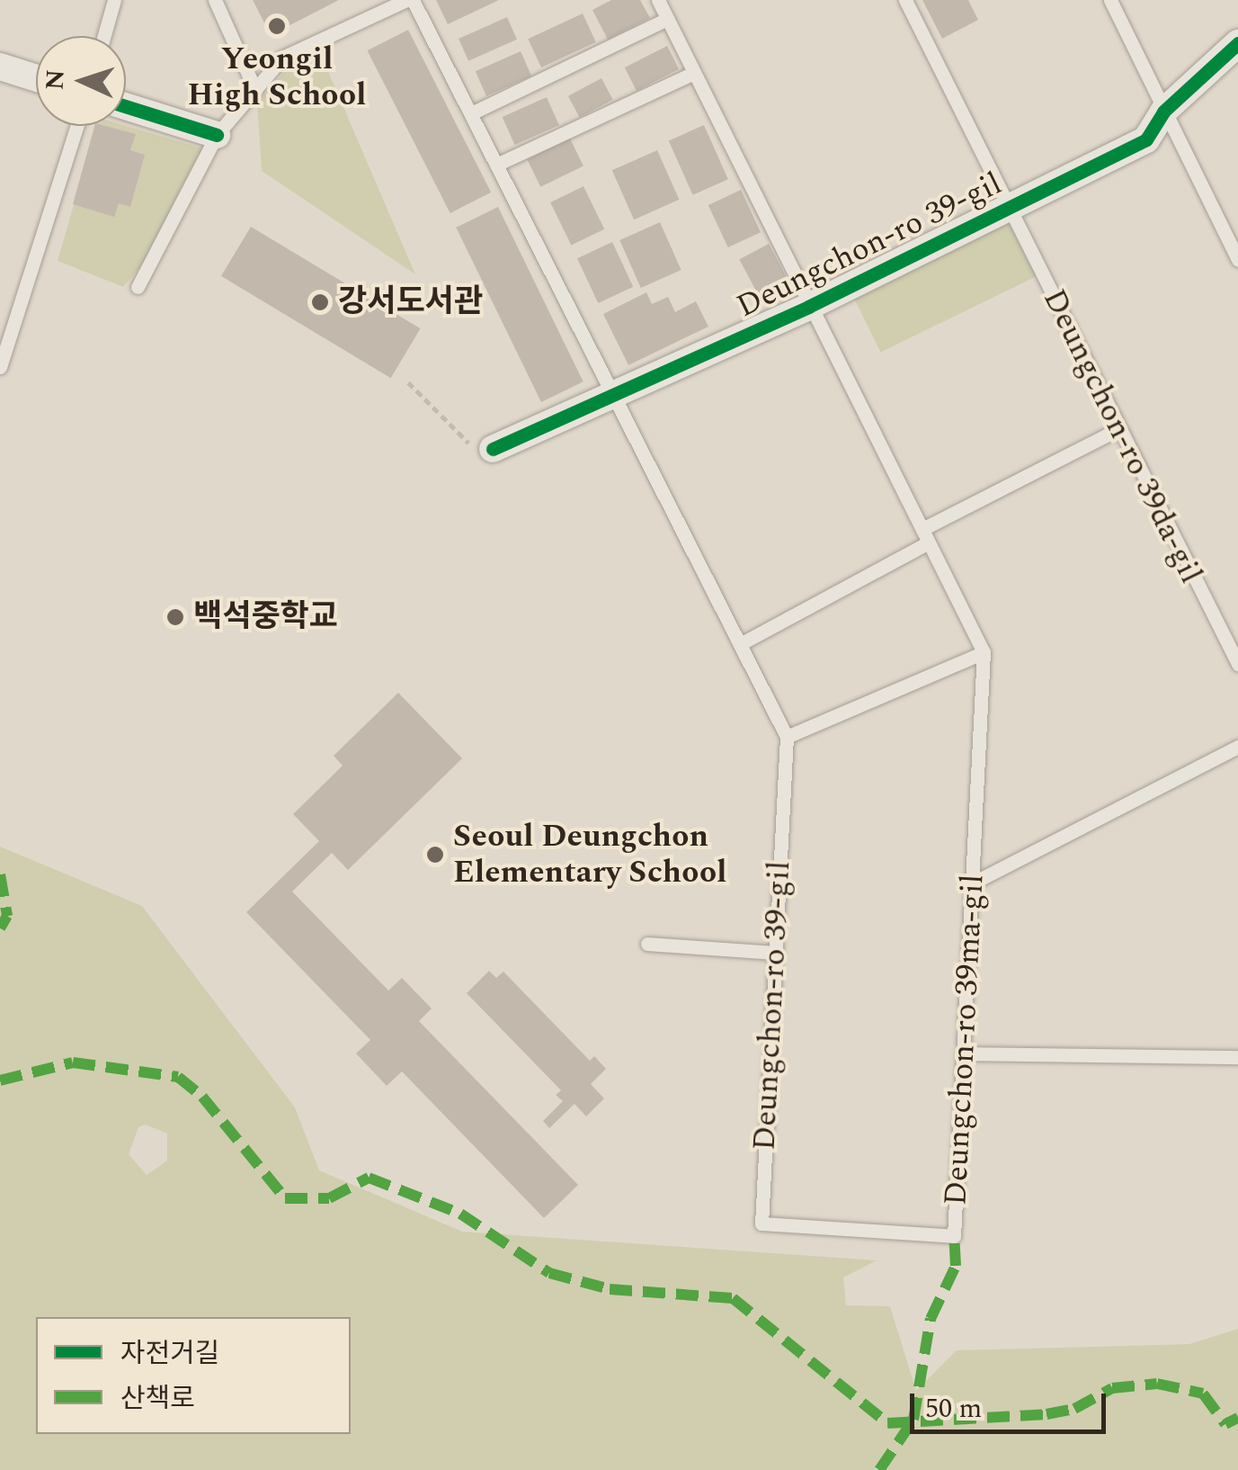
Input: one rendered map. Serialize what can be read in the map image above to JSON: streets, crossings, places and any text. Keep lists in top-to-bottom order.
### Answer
{
  "streets": {
    "street": ["Deungchon-ro 39-gil"],
    "lane": ["Deungchon-ro 39da-gil", "Deungchon-ro 39ma-gil"]
  },
  "crossings": [
    ["Deungchon-ro 39-gil", "Deungchon-ro 39da-gil"],
    ["Deungchon-ro 39-gil", "Deungchon-ro 39ma-gil"]
  ],
  "places": [
    "Yeongil High School",
    "강서도서관",
    "백석중학교",
    "Seoul Deungchon Elementary School"
  ],
  "legend": ["자전거길", "산책로"],
  "scale_bar": "50 m",
  "north": "left"
}
